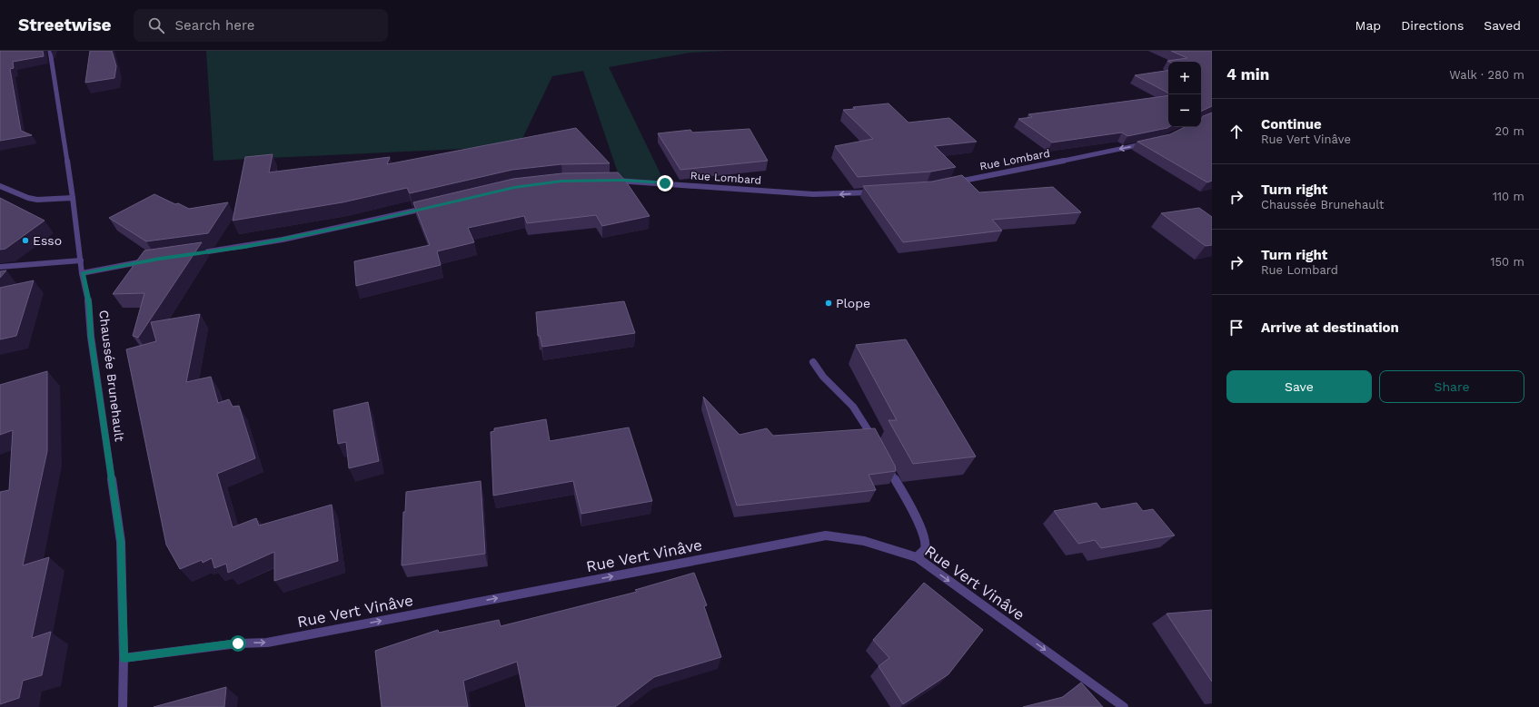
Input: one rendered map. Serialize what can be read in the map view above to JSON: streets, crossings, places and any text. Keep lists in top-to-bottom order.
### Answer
{
  "streets": {
    "street": ["Rue Lombard", "Chaussée Brunehault", "Rue Vert Vinâve"]
  },
  "crossings": [
    ["Chaussée Brunehault", "Rue Vert Vinâve"]
  ],
  "one_way": ["Rue Lombard", "Rue Vert Vinâve"],
  "places": ["Esso", "Plope"],
  "page": {
    "header": "Streetwise",
    "search": "Search here",
    "nav": ["Map", "Directions", "Saved"],
    "heading": ["4 min", "Walk · 280 m"],
    "map_buttons": ["+", "−"],
    "list": [
      ["Continue", "Rue Vert Vinâve", "20 m"],
      ["Turn right", "Chaussée Brunehault", "110 m"],
      ["Turn right", "Rue Lombard", "150 m"],
      "Arrive at destination"
    ],
    "buttons": ["Save", "Share"]
  }
}
